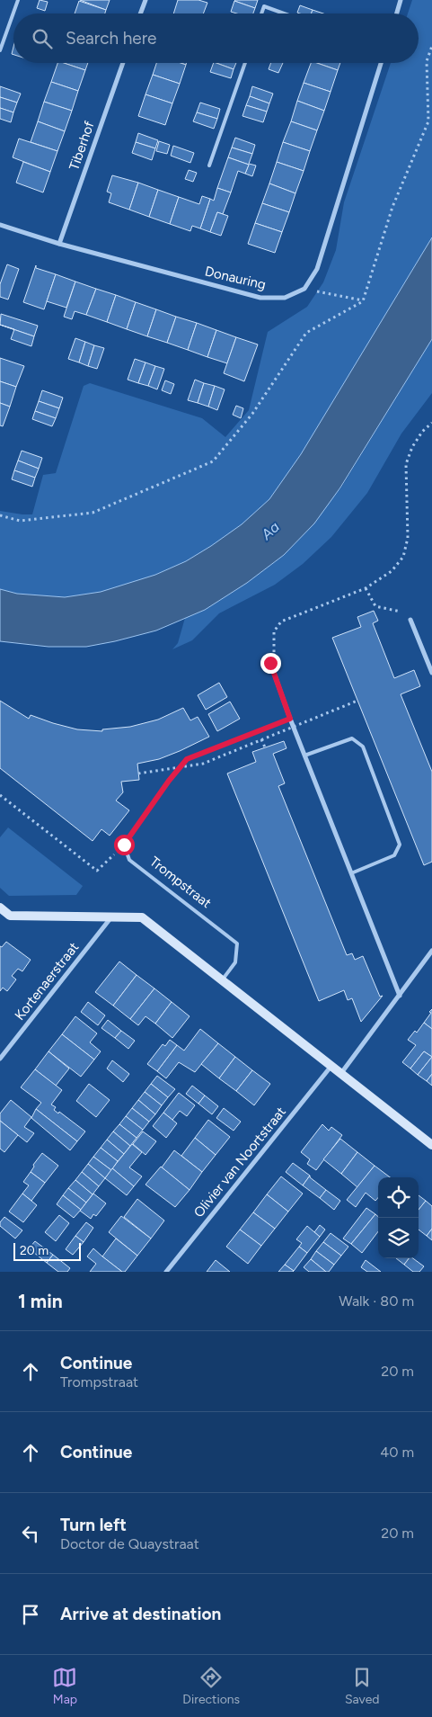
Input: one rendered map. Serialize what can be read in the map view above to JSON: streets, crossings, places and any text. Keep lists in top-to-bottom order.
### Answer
{
  "streets": {
    "street": [
      "Tiberhof",
      "Donauring",
      "Kortenaerstraat",
      "Olivier van Noortstraat"
    ],
    "lane": ["Trompstraat"]
  },
  "crossings": [
    ["Tiberhof", "Donauring"]
  ],
  "water": ["Aa"],
  "scale_bar": "20 m",
  "page": {
    "search": "Search here",
    "scale": "20 m",
    "heading": ["1 min", "Walk · 80 m"],
    "list": [
      ["Continue", "Trompstraat", "20 m"],
      ["Continue", "40 m"],
      ["Turn left", "Doctor de Quaystraat", "20 m"],
      "Arrive at destination"
    ],
    "nav": ["Map", "Directions", "Saved"]
  }
}
